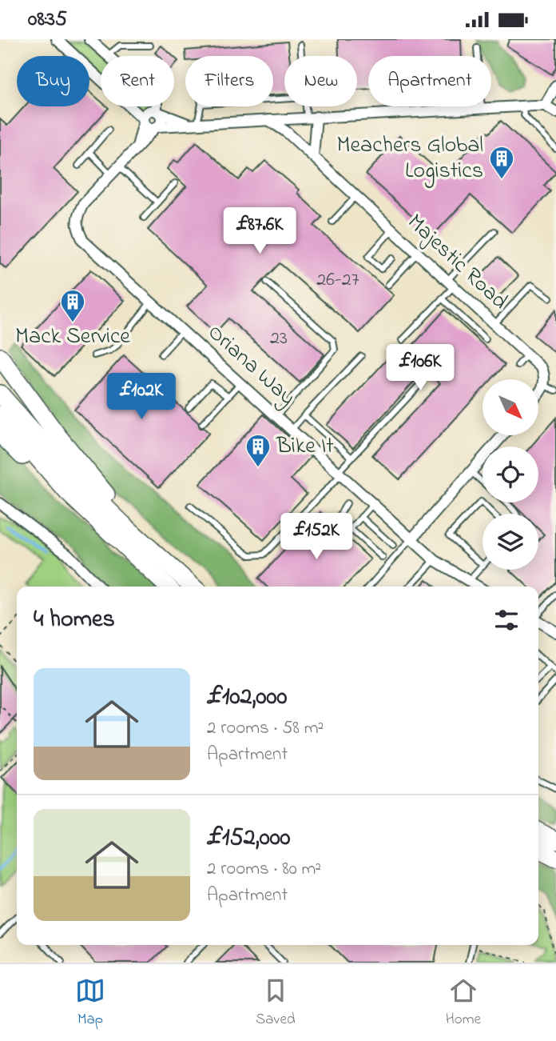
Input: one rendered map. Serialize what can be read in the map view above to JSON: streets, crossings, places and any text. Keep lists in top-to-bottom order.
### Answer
{
  "streets": {
    "street": ["Majestic Road", "Oriana Way"]
  },
  "places": {
    "building": ["Meachers Global Logistics", "Mack Service", "Bike It"]
  },
  "house_numbers": ["26-27", "23"],
  "north": "bottom right",
  "page": {
    "status": "08:35",
    "chip": [
      "Buy",
      "Rent",
      "Filters",
      "New",
      "Apartment"
    ],
    "price": [
      "£87.6K",
      "£106K",
      "£102K",
      "£152K"
    ],
    "heading": "4 homes",
    "list": [
      {
        "name": "£102,000",
        "note": "2 rooms · 58 m² · Apartment"
      },
      {
        "name": "£152,000",
        "note": "2 rooms · 80 m² · Apartment"
      }
    ],
    "tabs": ["Map", "Saved", "Home"]
  }
}
